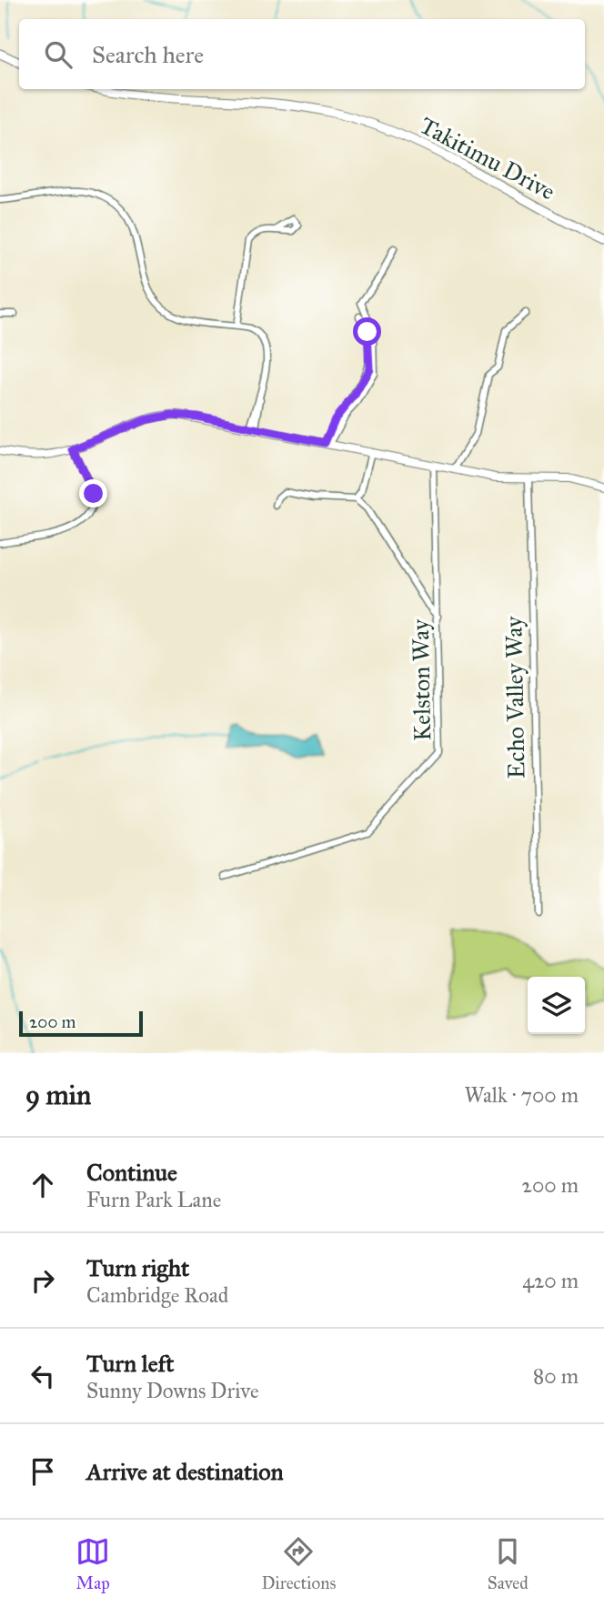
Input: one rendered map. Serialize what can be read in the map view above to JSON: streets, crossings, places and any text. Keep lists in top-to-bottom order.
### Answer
{
  "streets": {
    "highway": ["Takitimu Drive"],
    "street": ["Kelston Way", "Echo Valley Way"]
  },
  "scale_bar": "200 m",
  "page": {
    "search": "Search here",
    "scale": "200 m",
    "heading": ["9 min", "Walk · 700 m"],
    "list": [
      ["Continue", "Furn Park Lane", "200 m"],
      ["Turn right", "Cambridge Road", "420 m"],
      ["Turn left", "Sunny Downs Drive", "80 m"],
      "Arrive at destination"
    ],
    "nav": ["Map", "Directions", "Saved"]
  }
}
